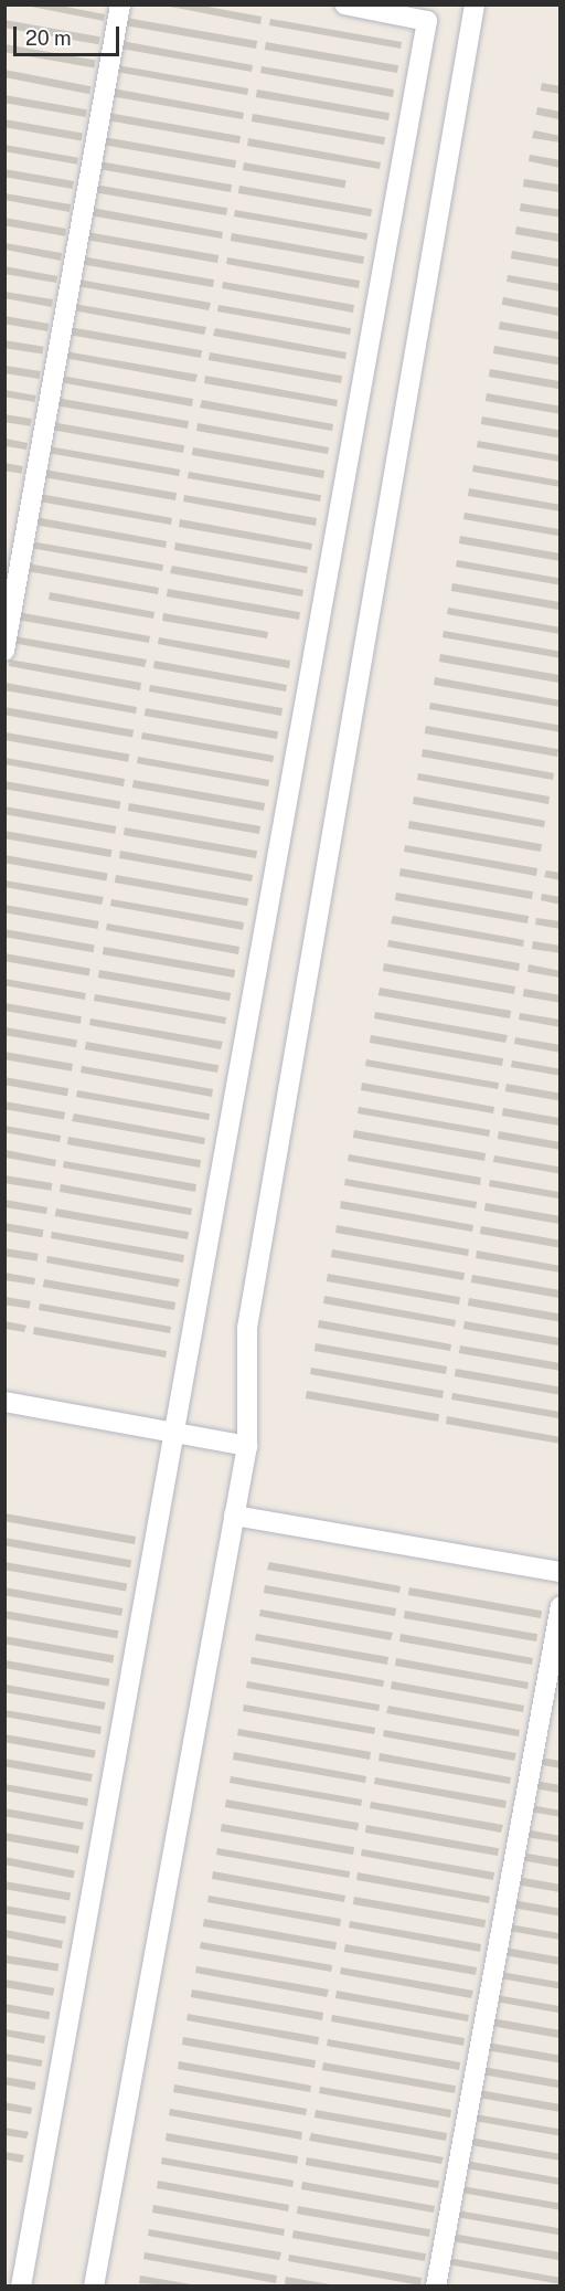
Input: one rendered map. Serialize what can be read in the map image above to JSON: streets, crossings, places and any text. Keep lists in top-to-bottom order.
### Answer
{
  "scale_bar": "20 m"
}
